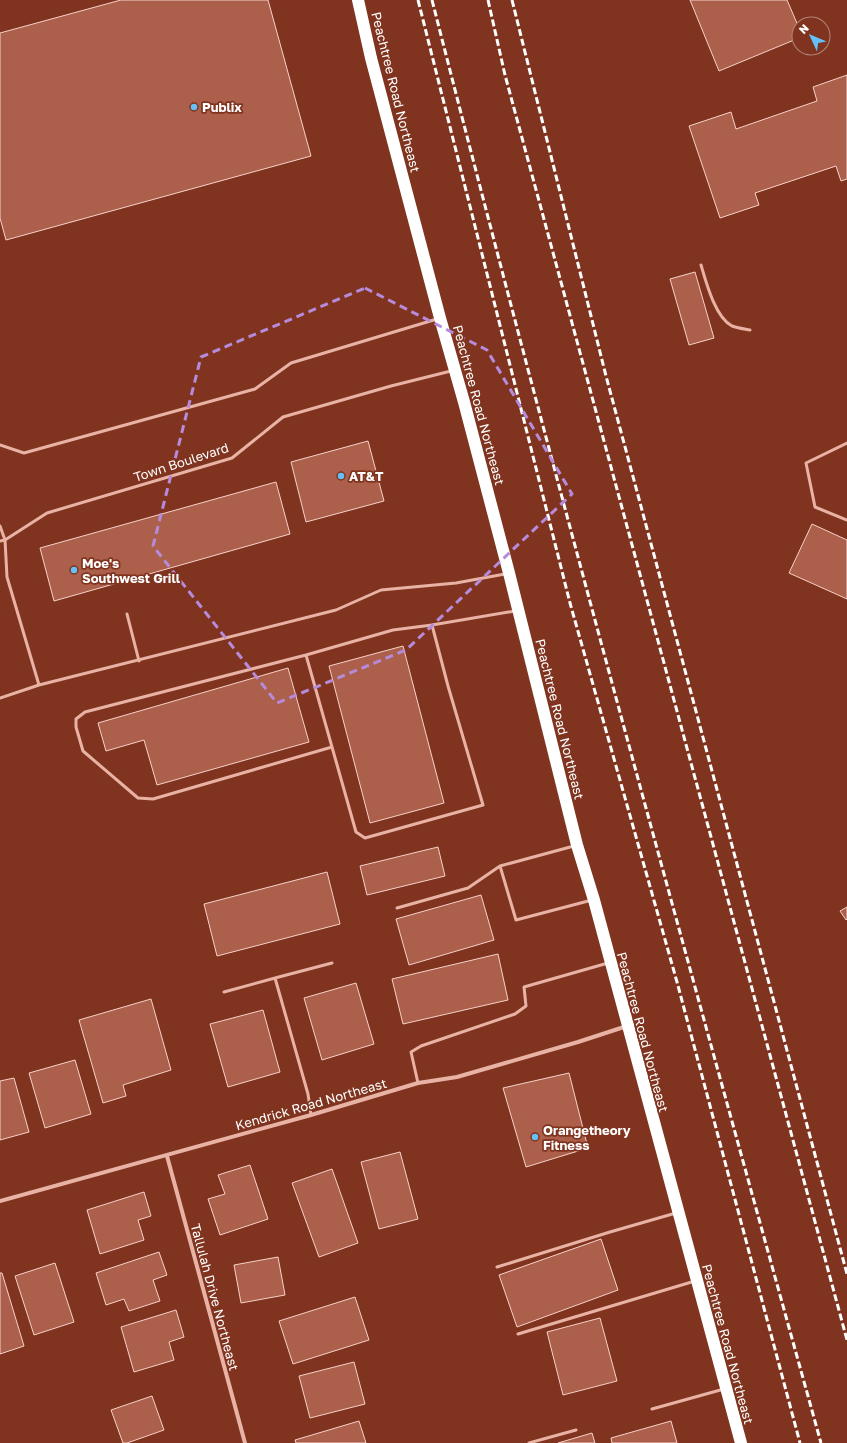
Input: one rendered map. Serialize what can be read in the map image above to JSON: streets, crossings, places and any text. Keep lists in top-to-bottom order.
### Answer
{
  "streets": {
    "highway": ["Peachtree Road Northeast"],
    "street": ["Kendrick Road Northeast", "Tallulah Drive Northeast"],
    "lane": ["Town Boulevard"]
  },
  "crossings": [
    ["Peachtree Road Northeast", "Town Boulevard"],
    ["Peachtree Road Northeast", "Kendrick Road Northeast"],
    ["Kendrick Road Northeast", "Tallulah Drive Northeast"]
  ],
  "places": [
    "Publix",
    "AT&T",
    "Moe's Southwest Grill",
    "Orangetheory Fitness"
  ],
  "north": "top left"
}
